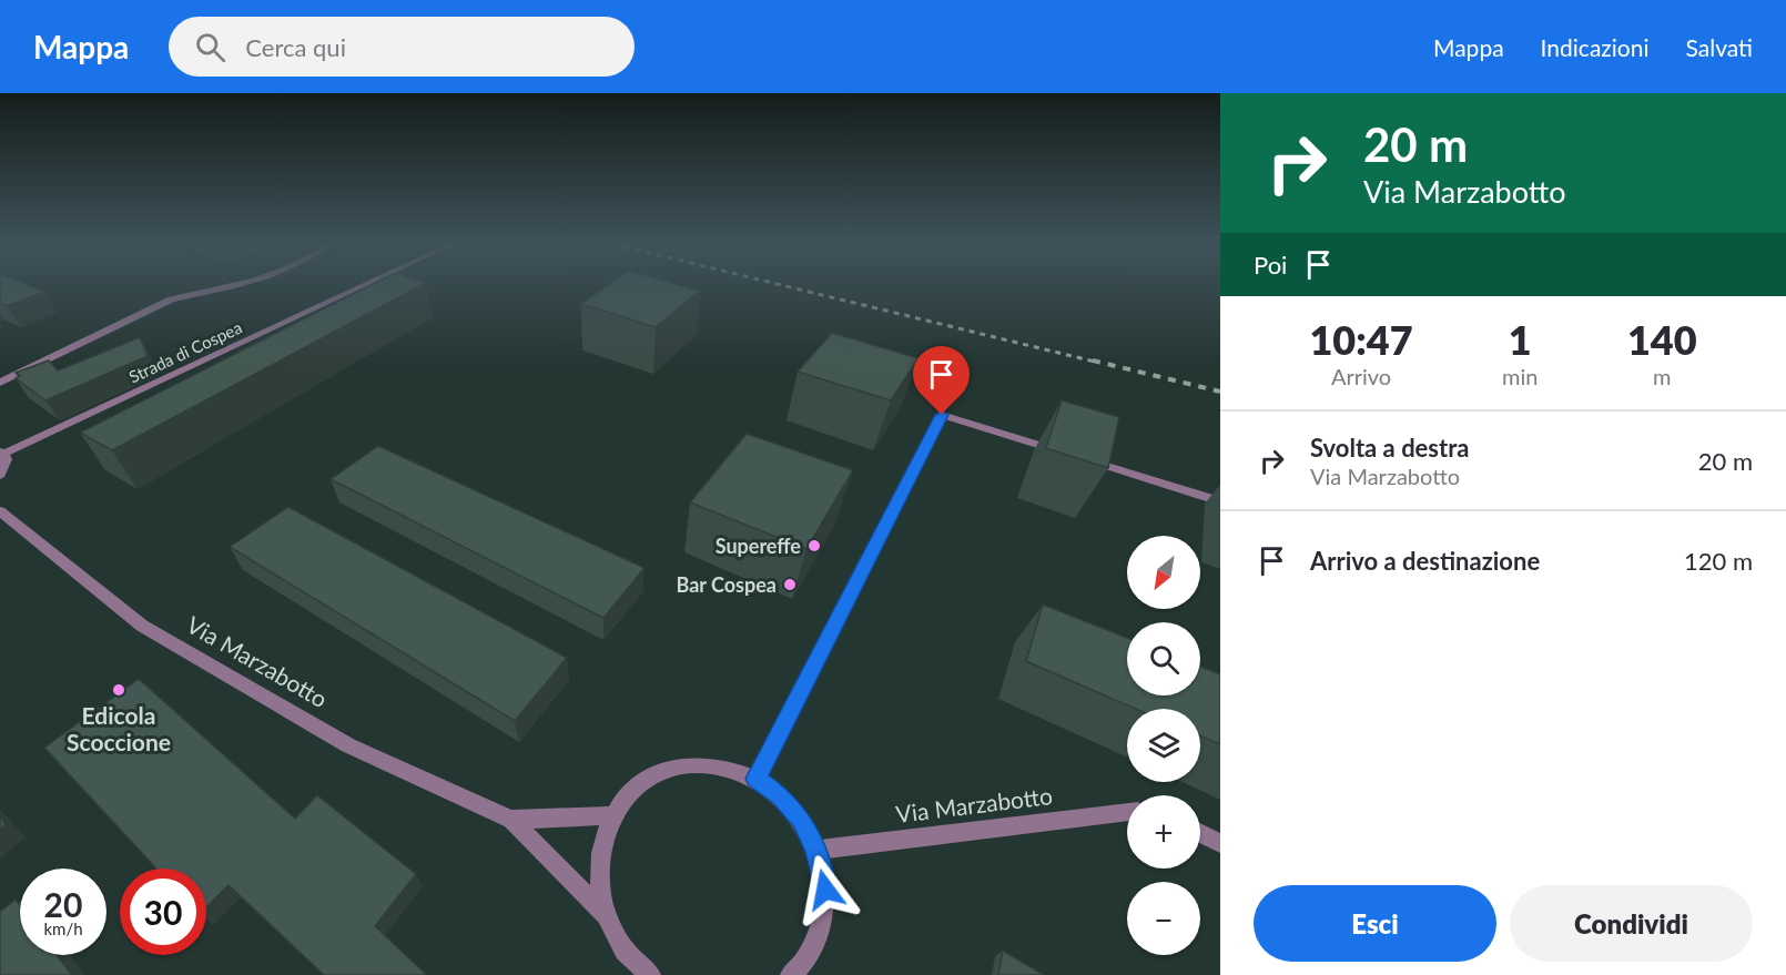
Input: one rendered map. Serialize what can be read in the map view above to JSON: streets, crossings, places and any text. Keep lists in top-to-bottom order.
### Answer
{
  "streets": {
    "street": ["Strada di Cospea", "Via Marzabotto"]
  },
  "places": ["Supereffe", "Bar Cospea", "Edicola Scoccione"],
  "north": "bottom left",
  "page": {
    "header": "Mappa",
    "search": "Cerca qui",
    "nav": ["Mappa", "Indicazioni", "Salvati"],
    "turn": ["20 m", "Via Marzabotto"],
    "then": "Poi",
    "eta": [
      "10:47",
      "Arrivo",
      "1",
      "min",
      "140",
      "m"
    ],
    "list": [
      {
        "name": "Svolta a destra",
        "note": "Via Marzabotto",
        "value": "20 m"
      },
      {
        "name": "Arrivo a destinazione",
        "value": "120 m"
      }
    ],
    "map_buttons": ["+", "−"],
    "speed": "20 km/h",
    "limit": "30",
    "buttons": ["Esci", "Condividi"]
  }
}
